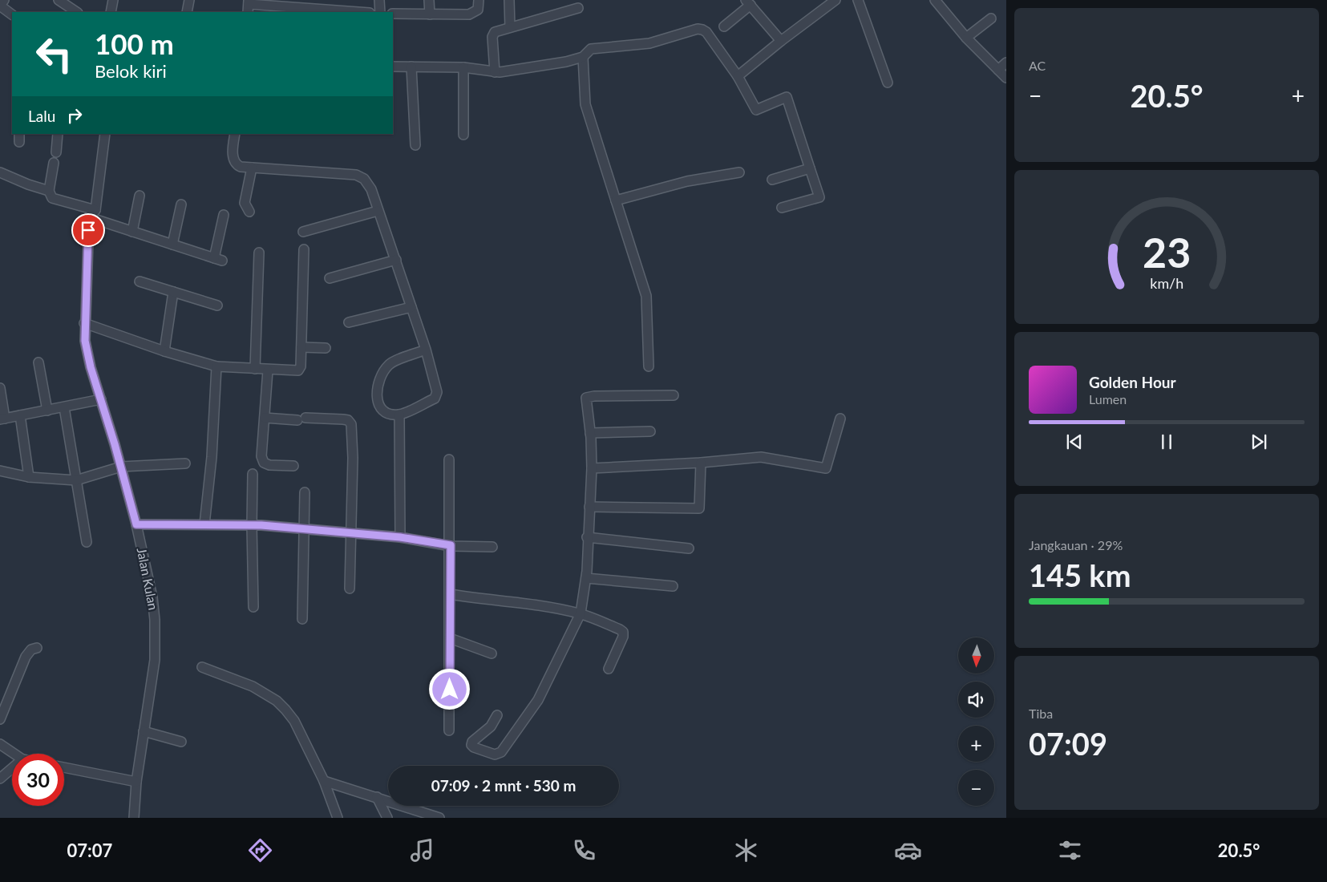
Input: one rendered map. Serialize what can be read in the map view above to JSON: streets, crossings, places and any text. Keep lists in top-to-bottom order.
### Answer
{
  "streets": {
    "street": ["Jalan Kulan"]
  },
  "north": "bottom",
  "page": {
    "tile": [
      "AC",
      ["Jangkauan · 29%", "145 km"],
      ["Tiba", "07:09"]
    ],
    "turn": ["100 m", "Belok kiri"],
    "heat": ["−", "20.5°", "+"],
    "then": "Lalu",
    "song": ["Golden Hour", "Lumen"],
    "map_buttons": ["+", "−"],
    "limit": "30",
    "trip": "07:09 · 2 mnt · 530 m",
    "tabs": ["07:07", "20.5°"],
    "gauge": ["23", "km/h"]
  }
}
